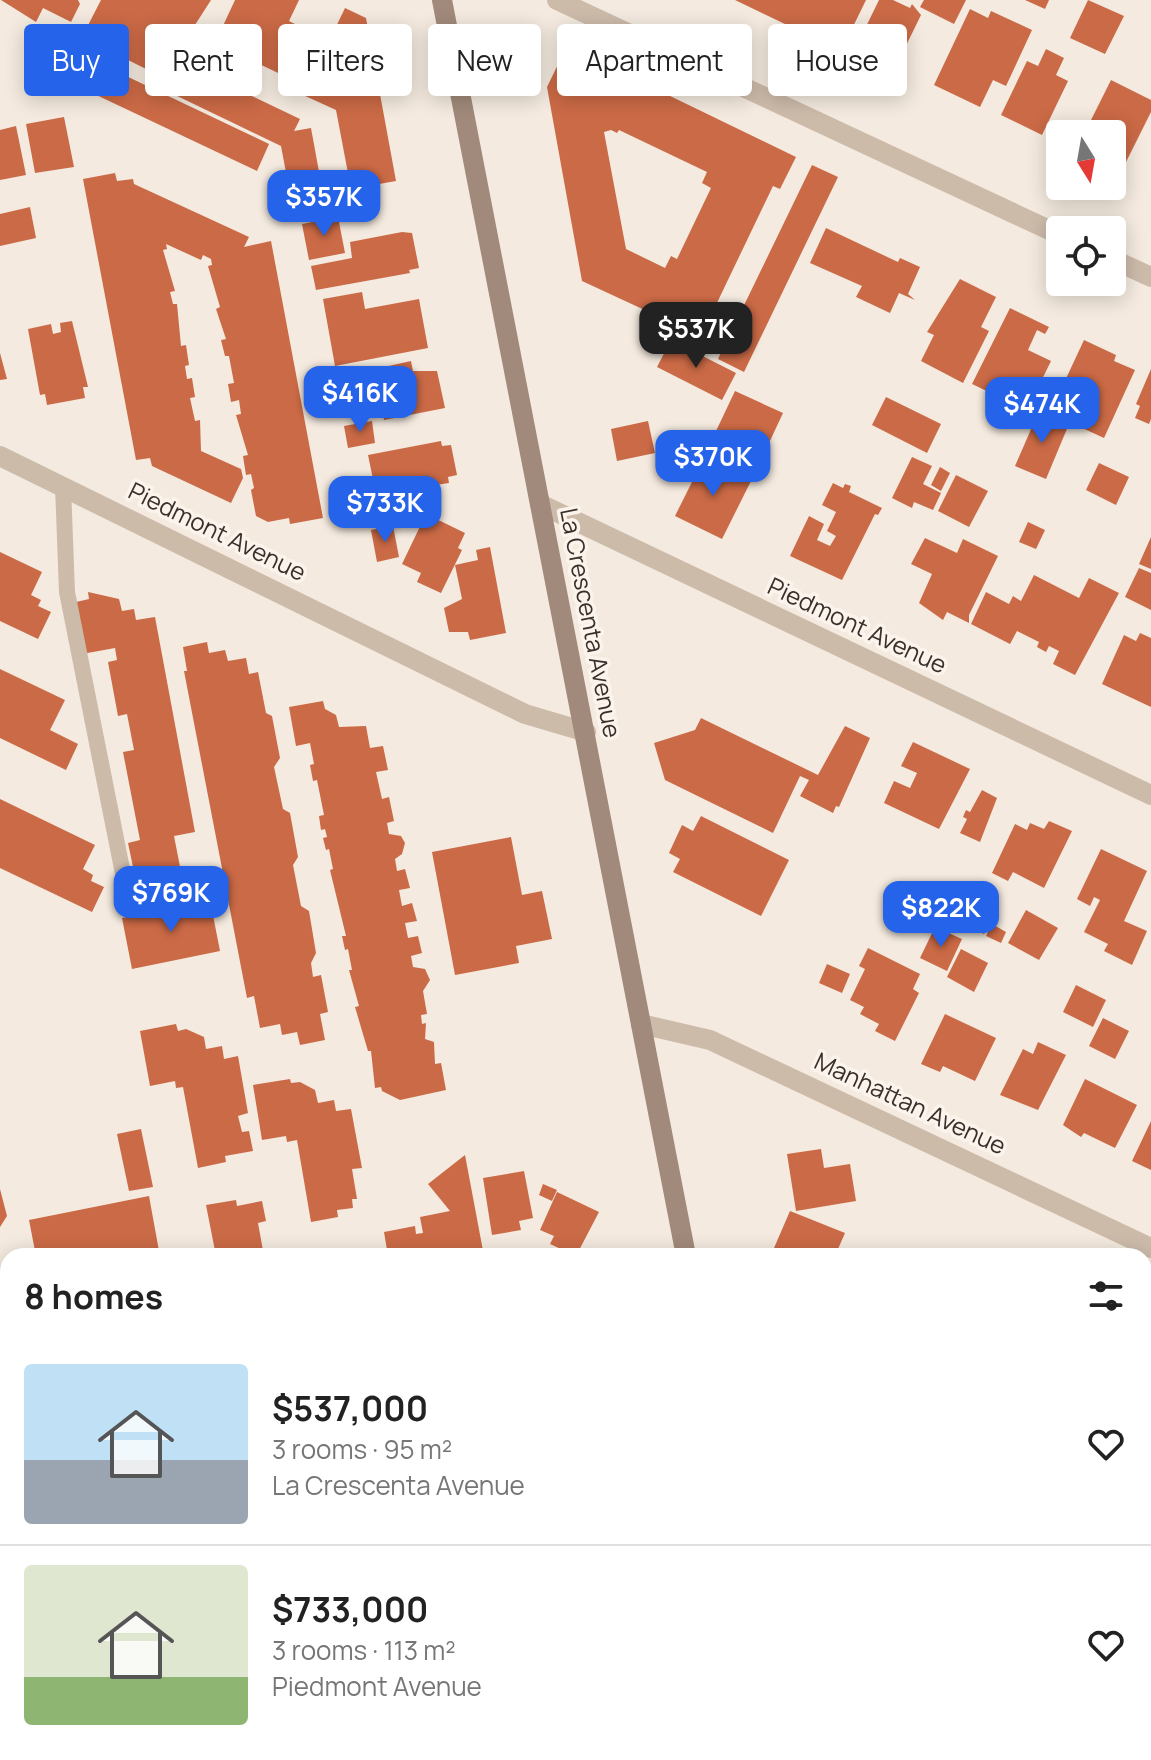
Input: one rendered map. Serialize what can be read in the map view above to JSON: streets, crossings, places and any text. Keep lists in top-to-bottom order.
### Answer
{
  "streets": {
    "main road": ["La Crescenta Avenue"],
    "street": ["Piedmont Avenue", "Manhattan Avenue"]
  },
  "crossings": [
    ["Piedmont Avenue", "La Crescenta Avenue"],
    ["La Crescenta Avenue", "Manhattan Avenue"]
  ],
  "north": "bottom",
  "page": {
    "chip": [
      "Buy",
      "Rent",
      "Filters",
      "New",
      "Apartment",
      "House"
    ],
    "price": [
      "$357K",
      "$537K",
      "$416K",
      "$474K",
      "$370K",
      "$733K",
      "$769K",
      "$822K"
    ],
    "heading": "8 homes",
    "list": [
      {
        "name": "$537,000",
        "note": "3 rooms · 95 m² · La Crescenta Avenue"
      },
      {
        "name": "$733,000",
        "note": "3 rooms · 113 m² · Piedmont Avenue"
      }
    ]
  }
}
